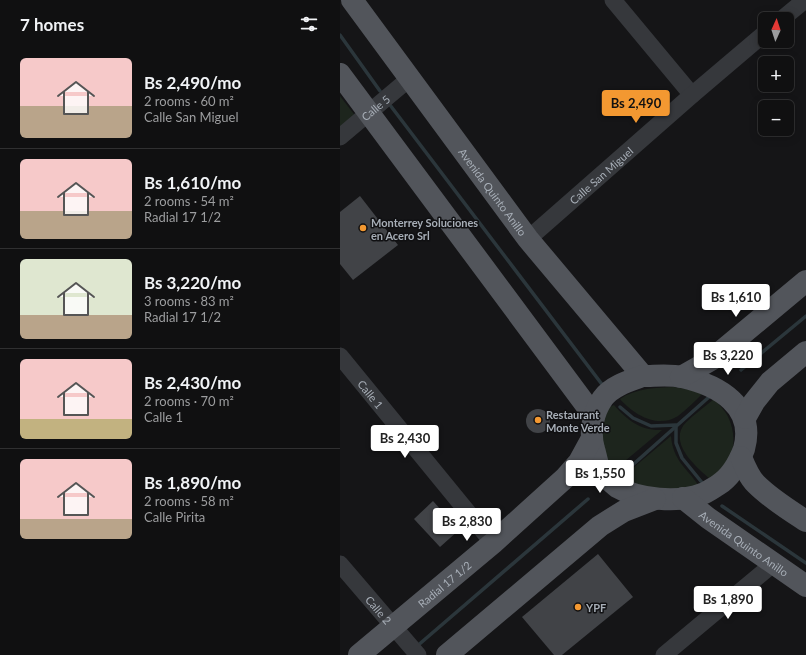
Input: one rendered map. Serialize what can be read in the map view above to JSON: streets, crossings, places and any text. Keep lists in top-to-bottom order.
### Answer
{
  "streets": {
    "main road": ["Avenida Quinto Anillo", "Radial 17 1/2"],
    "street": [
      "Calle 5",
      "Calle San Miguel",
      "Calle 1",
      "Calle 2"
    ]
  },
  "crossings": [
    ["Calle 5", "Avenida Quinto Anillo"],
    ["Calle San Miguel", "Avenida Quinto Anillo"],
    ["Avenida Quinto Anillo", "Radial 17 1/2"],
    ["Calle 1", "Radial 17 1/2"],
    ["Radial 17 1/2", "Calle 2"]
  ],
  "places": ["Monterrey Soluciones en Acero Srl", "Restaurant Monte Verde", "YPF"],
  "north": "top",
  "page": {
    "heading": "7 homes",
    "map_buttons": ["+", "−"],
    "list": [
      {
        "name": "Bs 2,490/mo",
        "note": "2 rooms · 60 m² · Calle San Miguel"
      },
      {
        "name": "Bs 1,610/mo",
        "note": "2 rooms · 54 m² · Radial 17 1/2"
      },
      {
        "name": "Bs 3,220/mo",
        "note": "3 rooms · 83 m² · Radial 17 1/2"
      },
      {
        "name": "Bs 2,430/mo",
        "note": "2 rooms · 70 m² · Calle 1"
      },
      {
        "name": "Bs 1,890/mo",
        "note": "2 rooms · 58 m² · Calle Pirita"
      }
    ],
    "price": [
      "Bs 2,490",
      "Bs 1,610",
      "Bs 3,220",
      "Bs 2,430",
      "Bs 1,550",
      "Bs 2,830",
      "Bs 1,890"
    ]
  }
}
